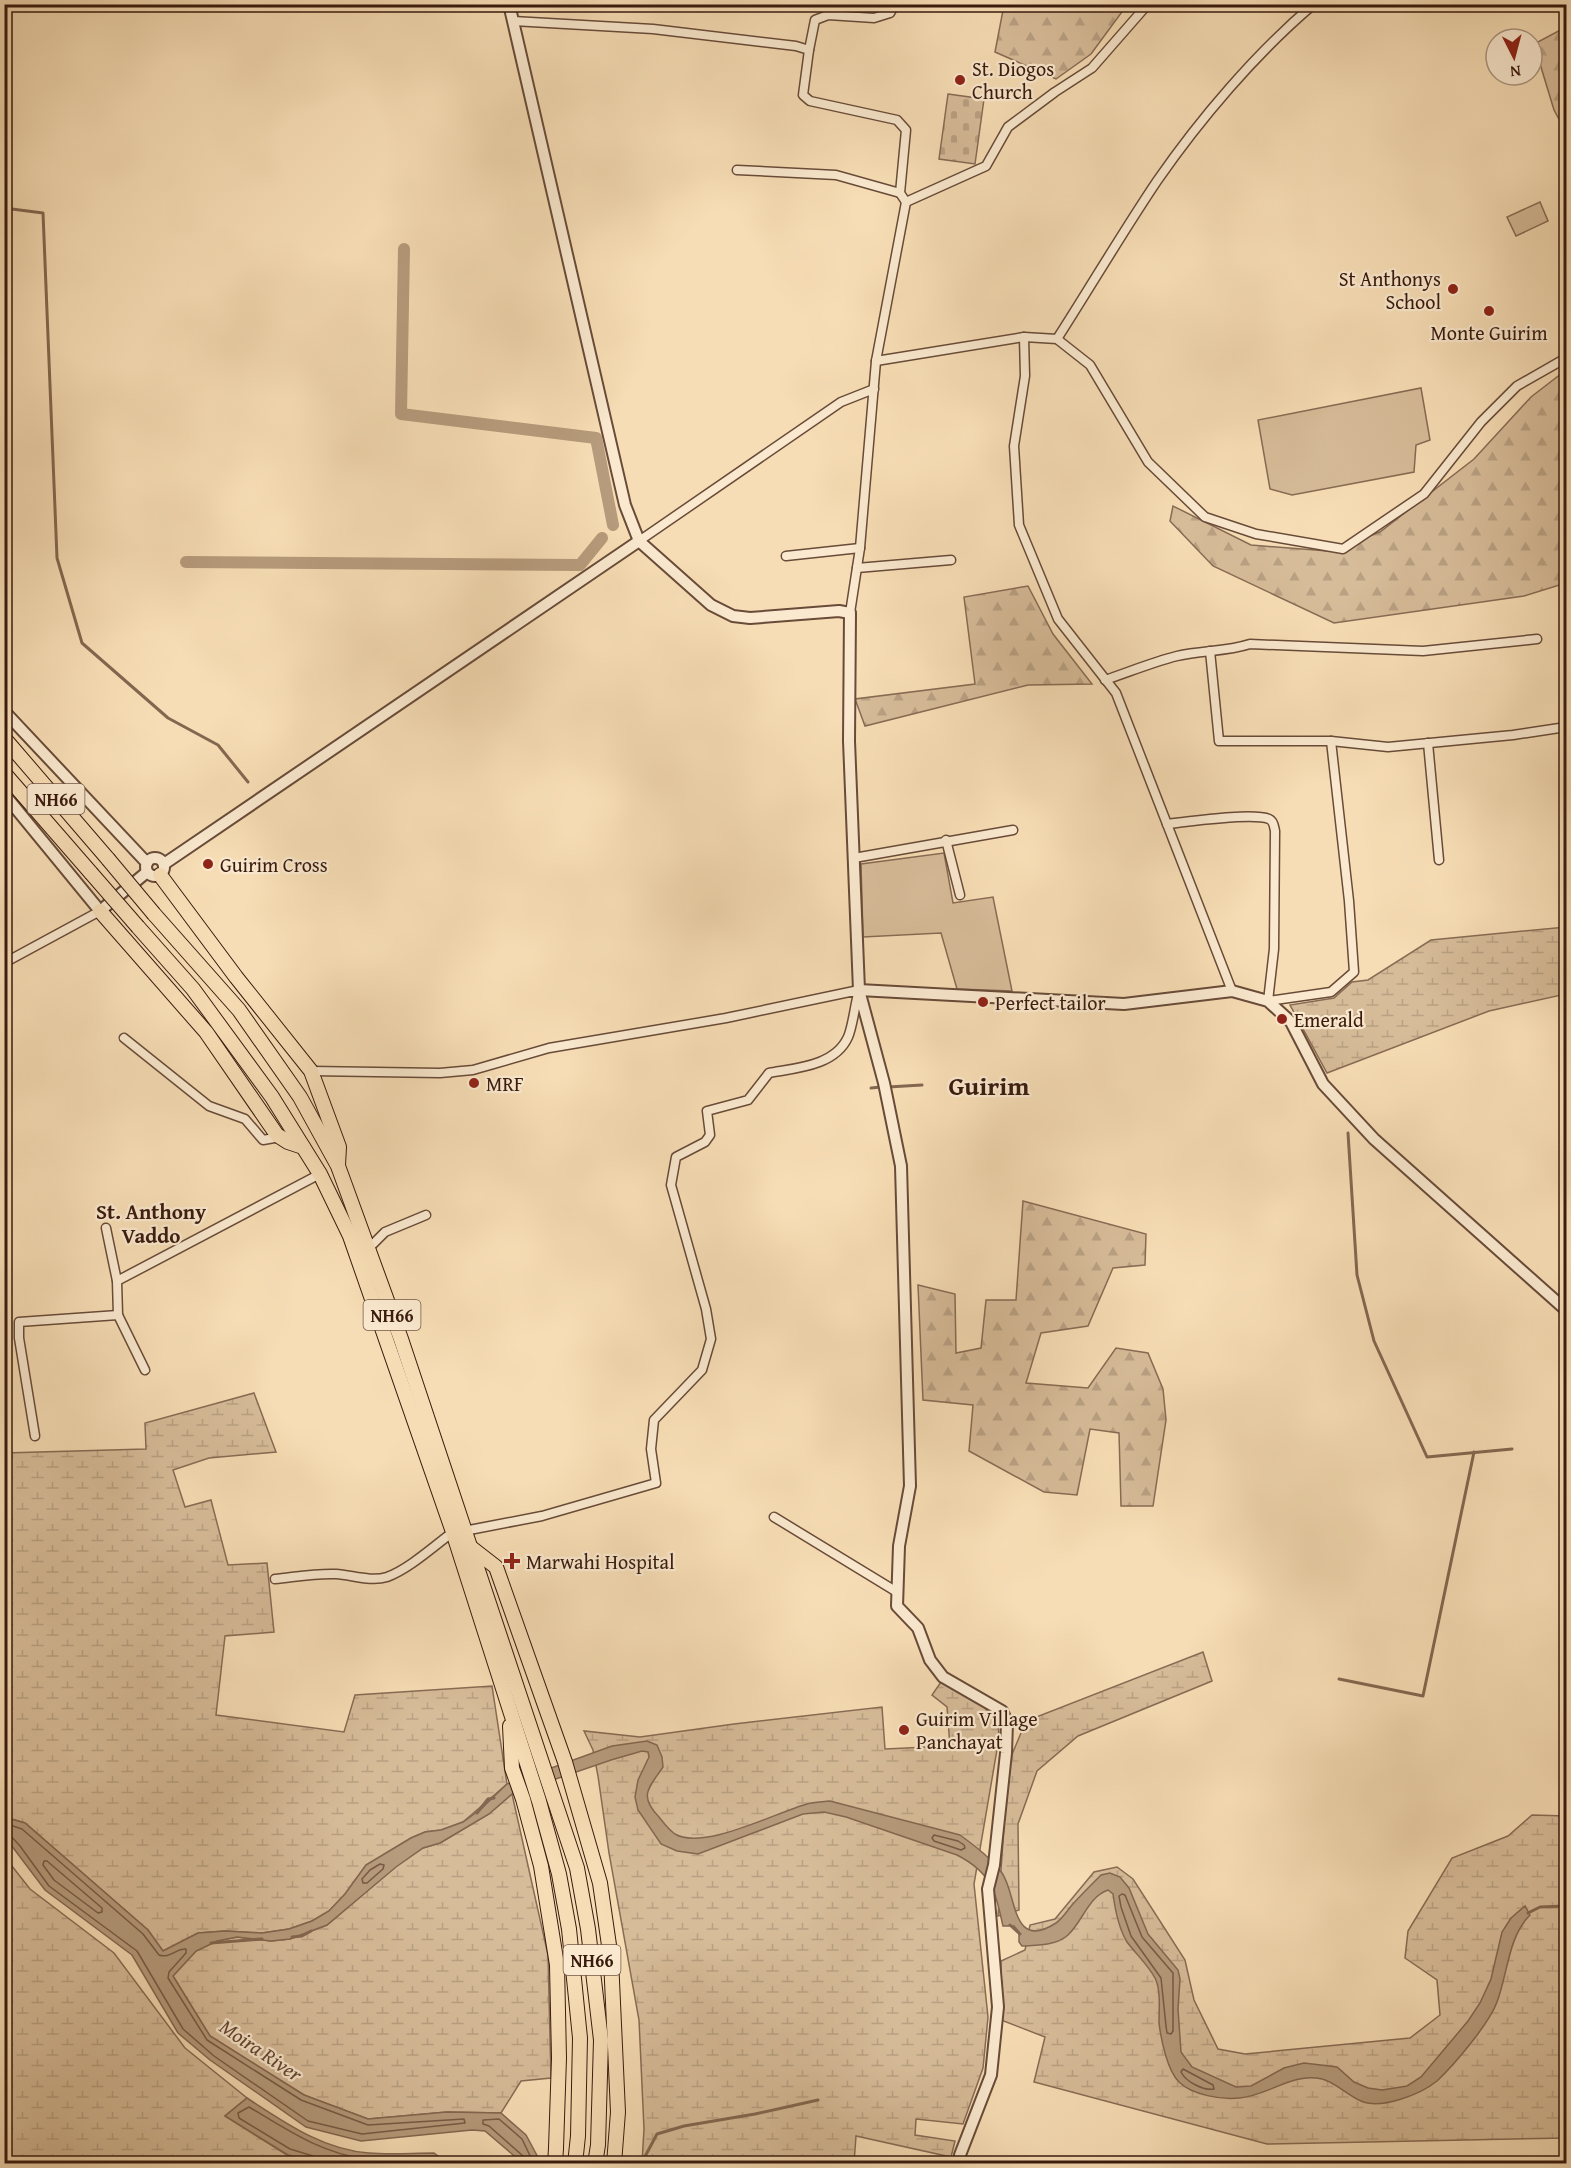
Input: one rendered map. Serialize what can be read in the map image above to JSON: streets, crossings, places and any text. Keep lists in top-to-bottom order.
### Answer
{
  "streets": {
    "main road": ["NH66"]
  },
  "districts": ["Guirim", "St. Anthony Vaddo"],
  "water": ["Moira River"],
  "places": {
    "other": [
      "St. Diogos Church",
      "St Anthonys School",
      "Monte Guirim",
      "Guirim Cross",
      "Perfect tailor",
      "Emerald",
      "MRF",
      "Guirim Village Panchayat"
    ],
    "health": ["Marwahi Hospital"]
  },
  "north": "bottom"
}
